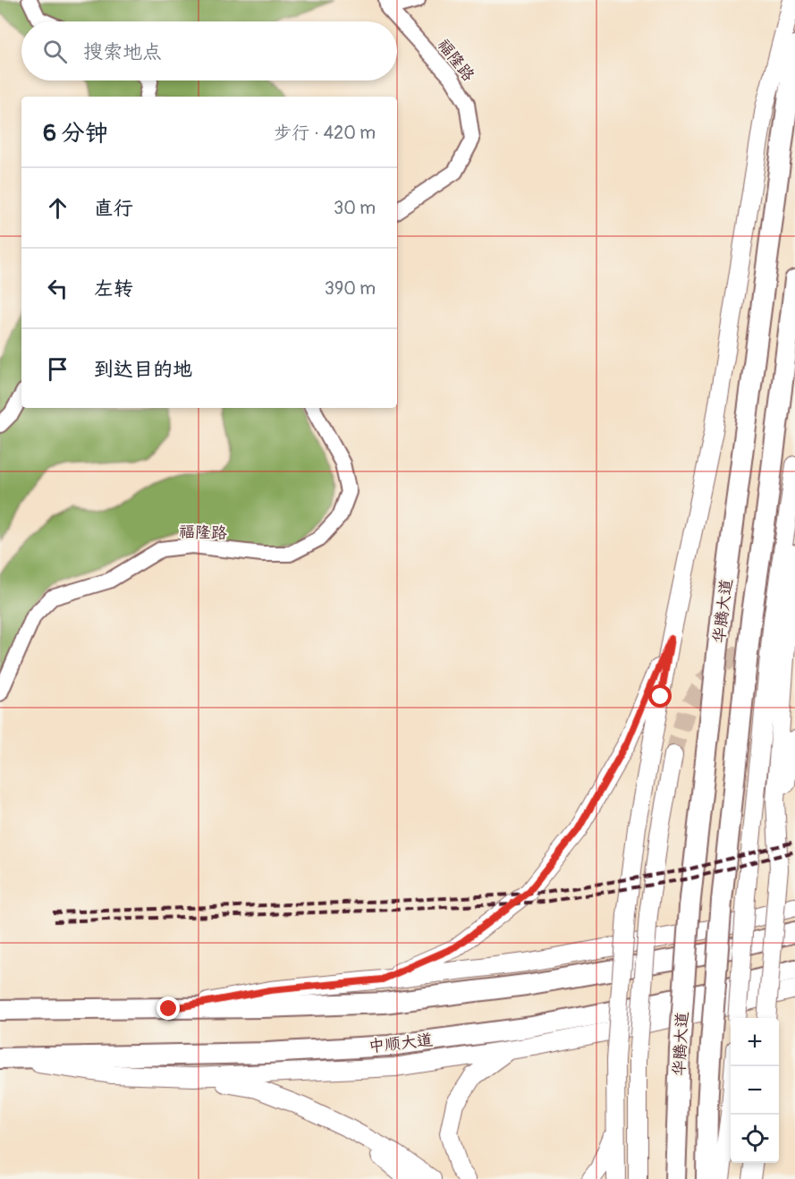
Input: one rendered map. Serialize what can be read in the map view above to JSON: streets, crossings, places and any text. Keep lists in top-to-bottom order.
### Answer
{
  "streets": {
    "highway": ["华腾大道", "中顺大道"],
    "street": ["福隆路"]
  },
  "page": {
    "search": "搜索地点",
    "heading": ["6 分钟", "步行 · 420 m"],
    "list": [
      ["直行", "30 m"],
      ["左转", "390 m"],
      "到达目的地"
    ],
    "map_buttons": ["+", "−"]
  }
}
